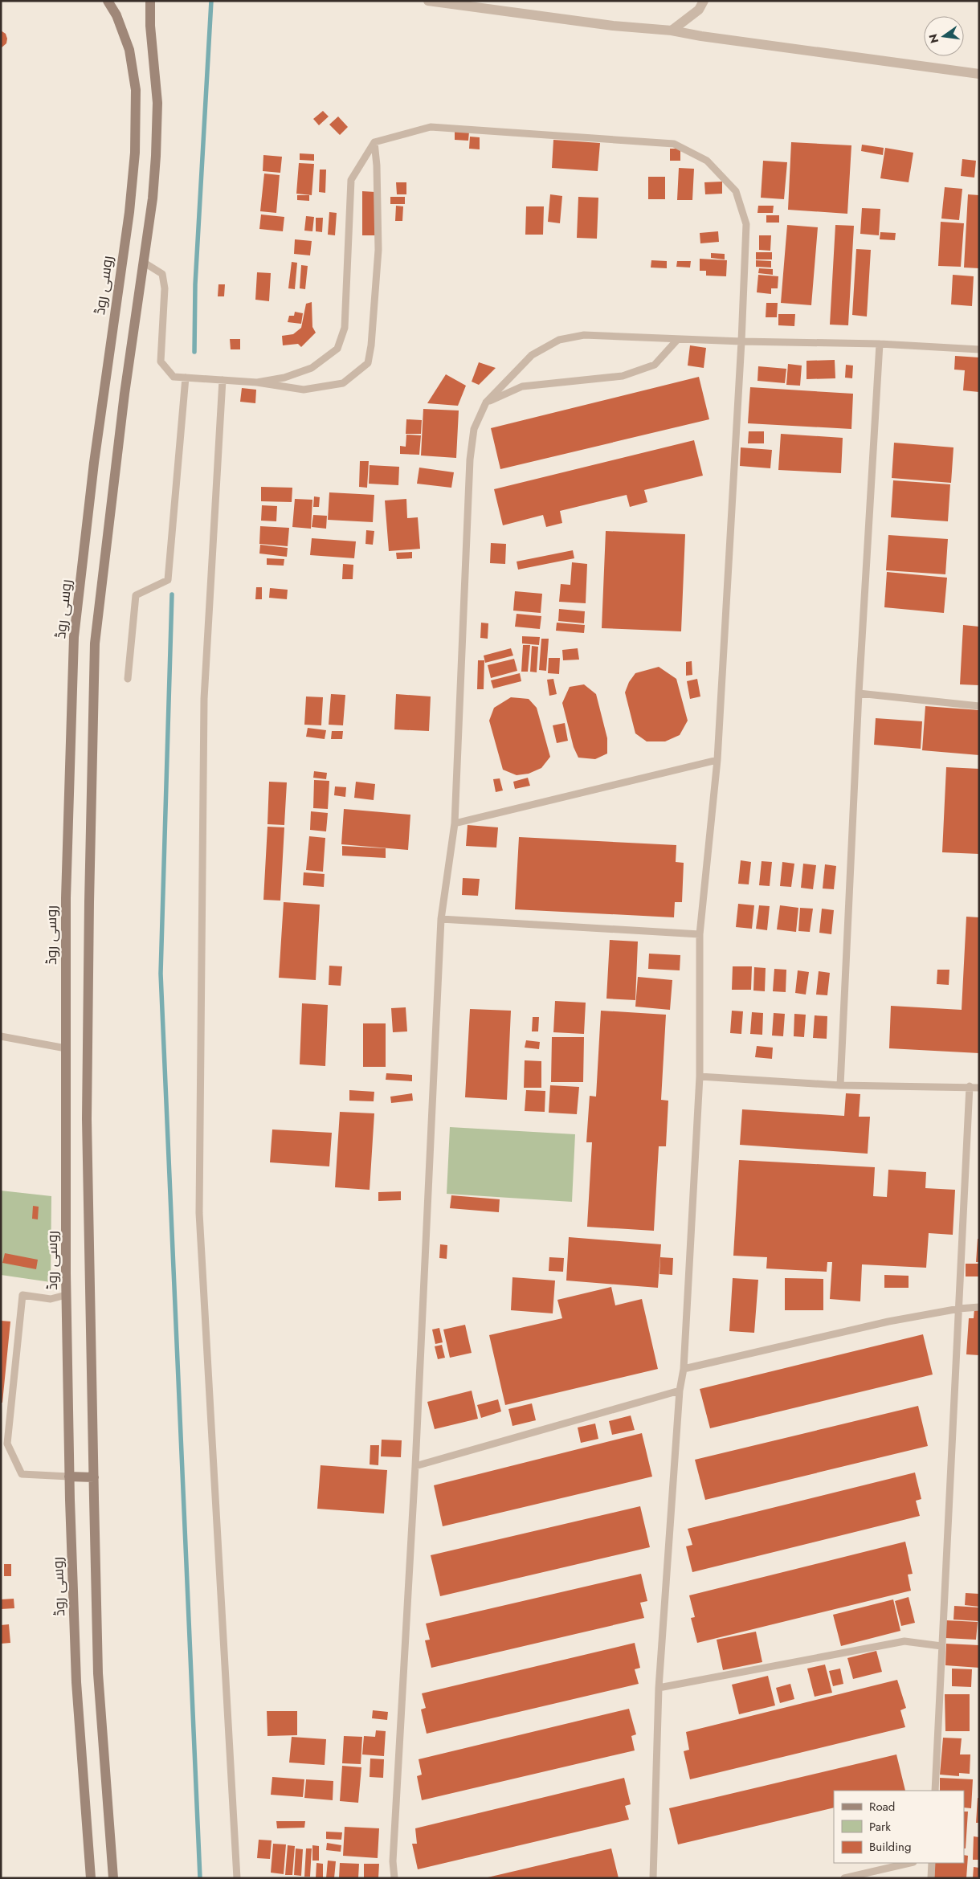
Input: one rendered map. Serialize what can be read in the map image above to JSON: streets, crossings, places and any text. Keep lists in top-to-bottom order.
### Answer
{
  "streets": {
    "main road": ["روسی روڈ"]
  },
  "legend": ["Road", "Park", "Building"],
  "north": "left"
}
